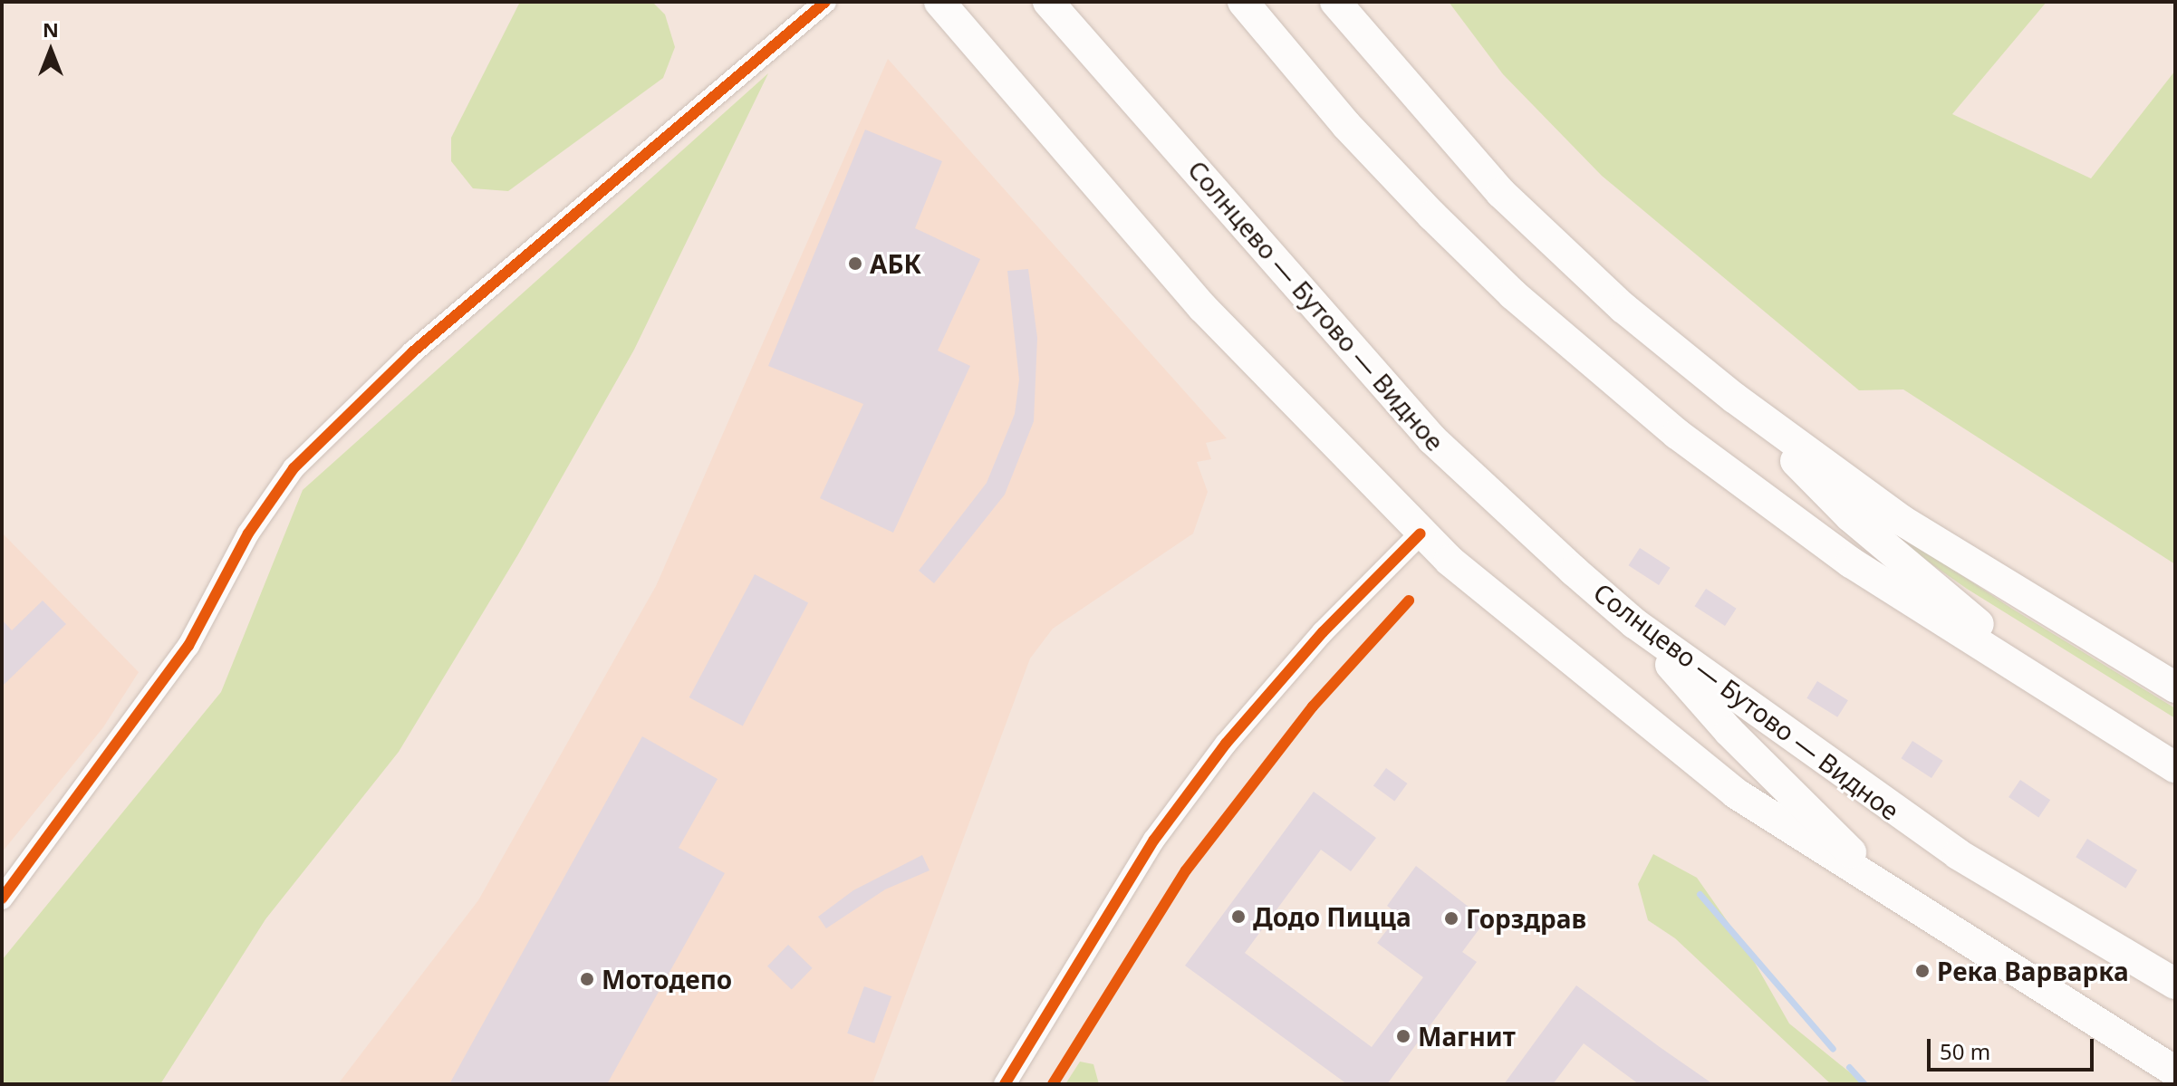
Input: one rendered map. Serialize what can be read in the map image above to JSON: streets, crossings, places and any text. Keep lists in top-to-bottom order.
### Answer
{
  "streets": {
    "main road": ["Солнцево — Бутово — Видное"]
  },
  "places": [
    "АБК",
    "Додо Пицца",
    "Горздрав",
    "Река Варварка",
    "Мотодепо",
    "Магнит"
  ],
  "scale_bar": "50 m",
  "north": "top"
}
